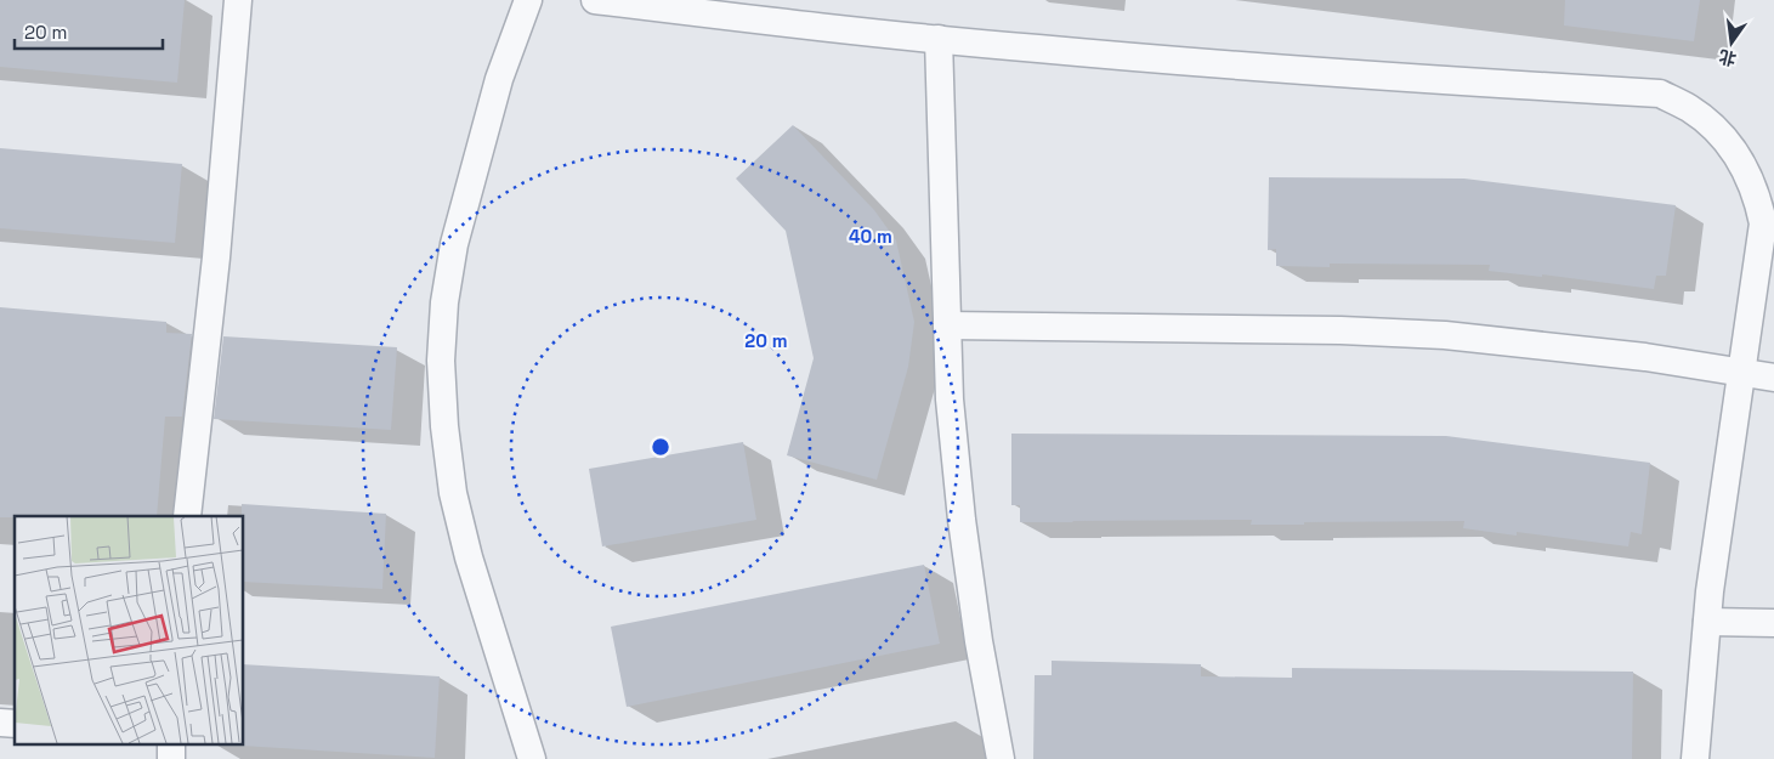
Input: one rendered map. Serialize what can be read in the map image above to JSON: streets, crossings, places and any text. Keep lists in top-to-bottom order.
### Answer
{
  "scale_bar": "20 m",
  "north": "bottom",
  "rings": ["40 m", "20 m"]
}
